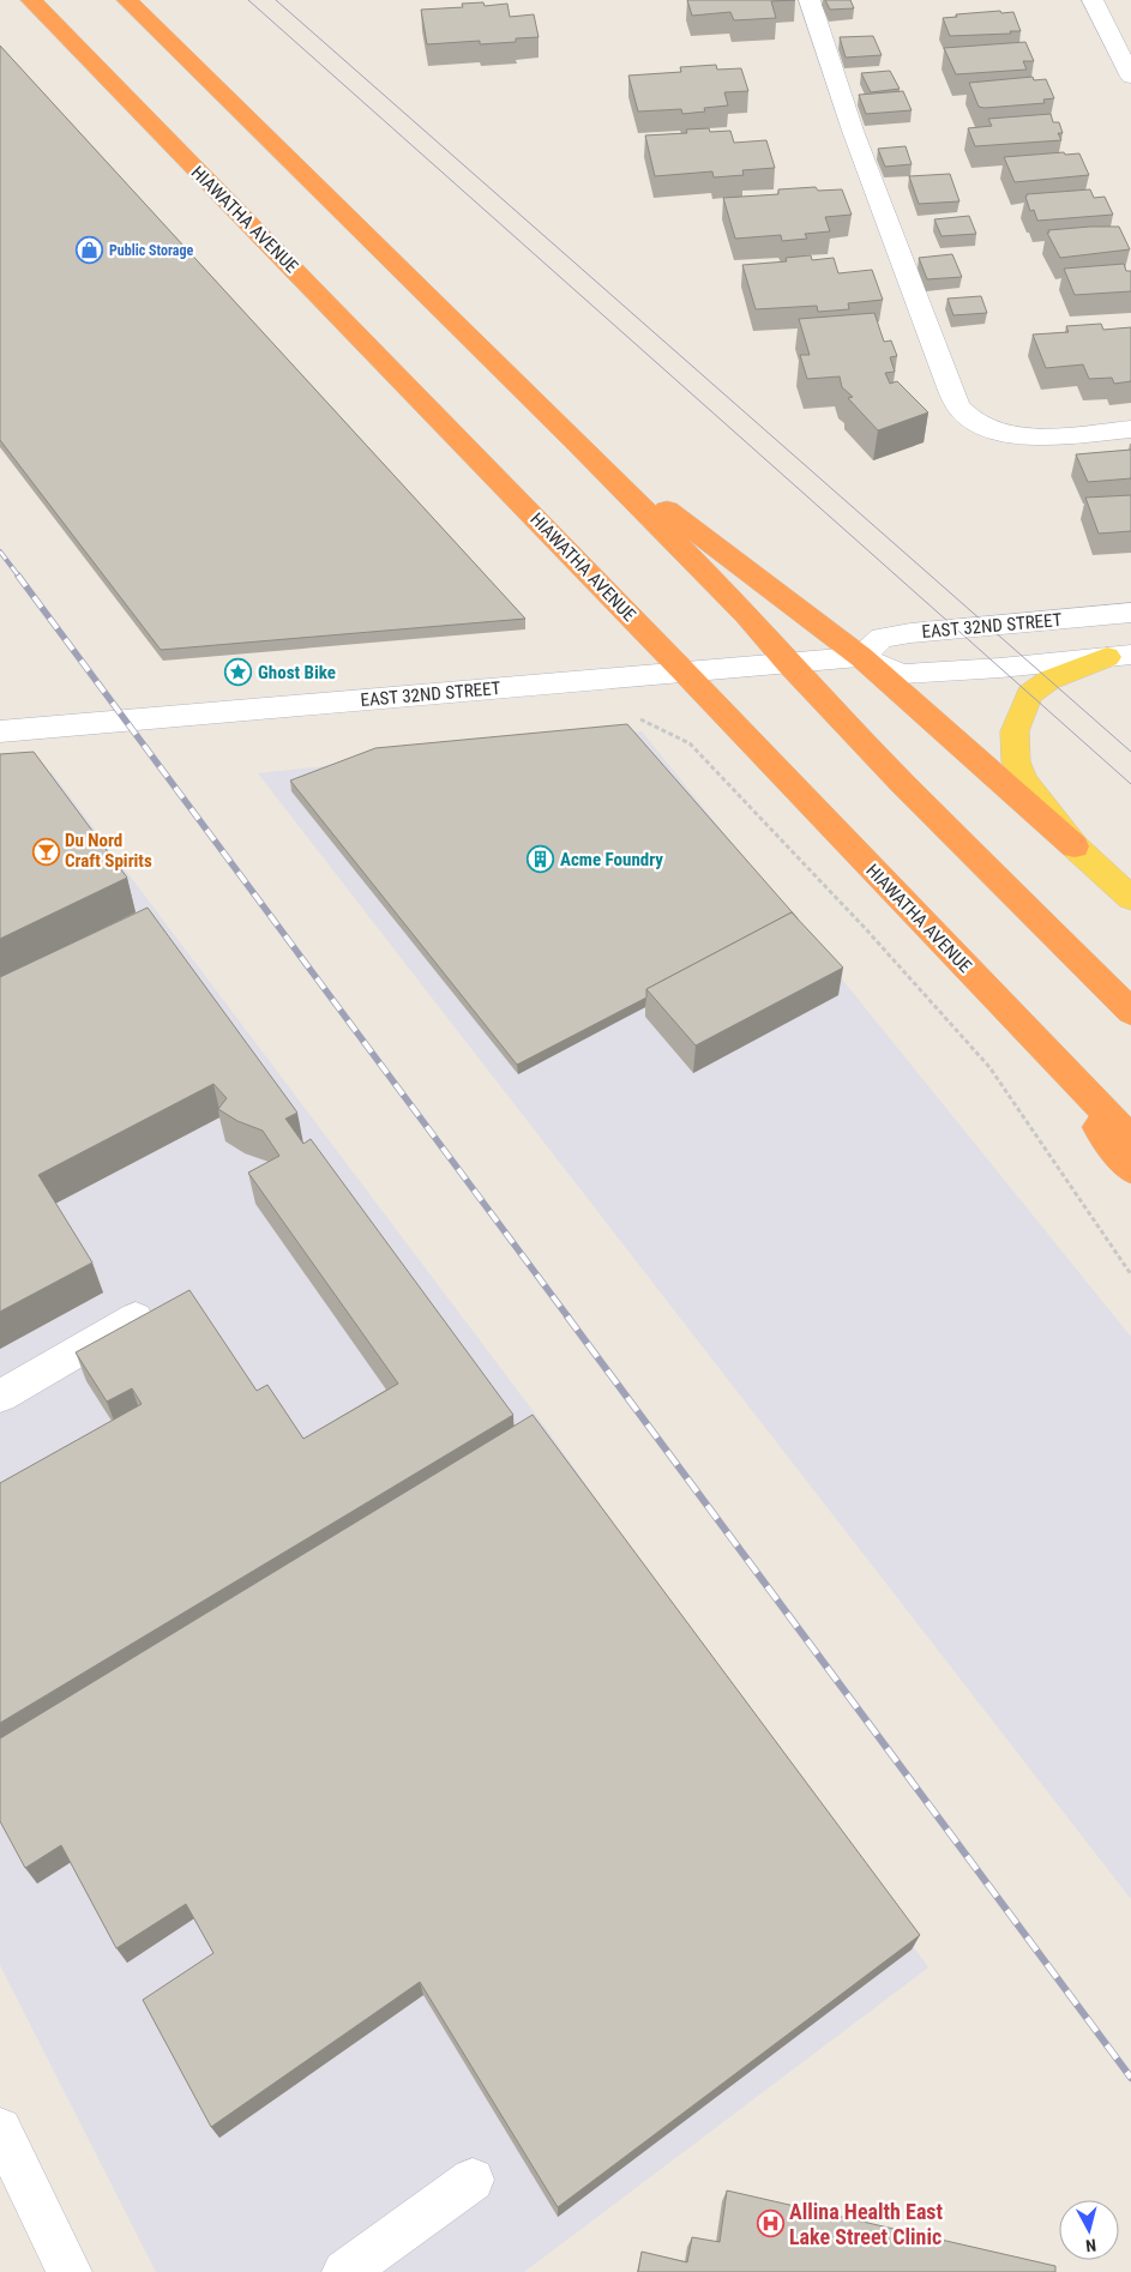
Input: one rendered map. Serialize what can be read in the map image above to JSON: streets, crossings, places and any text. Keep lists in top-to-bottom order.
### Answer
{
  "streets": {
    "highway": ["HIAWATHA AVENUE"],
    "street": ["EAST 32ND STREET"]
  },
  "crossings": [
    ["HIAWATHA AVENUE", "EAST 32ND STREET"]
  ],
  "places": {
    "shop": ["Public Storage"],
    "place": ["Ghost Bike"],
    "bar": ["Du Nord Craft Spirits"],
    "building": ["Acme Foundry"],
    "hospital": ["Allina Health East Lake Street Clinic"]
  },
  "north": "bottom"
}
